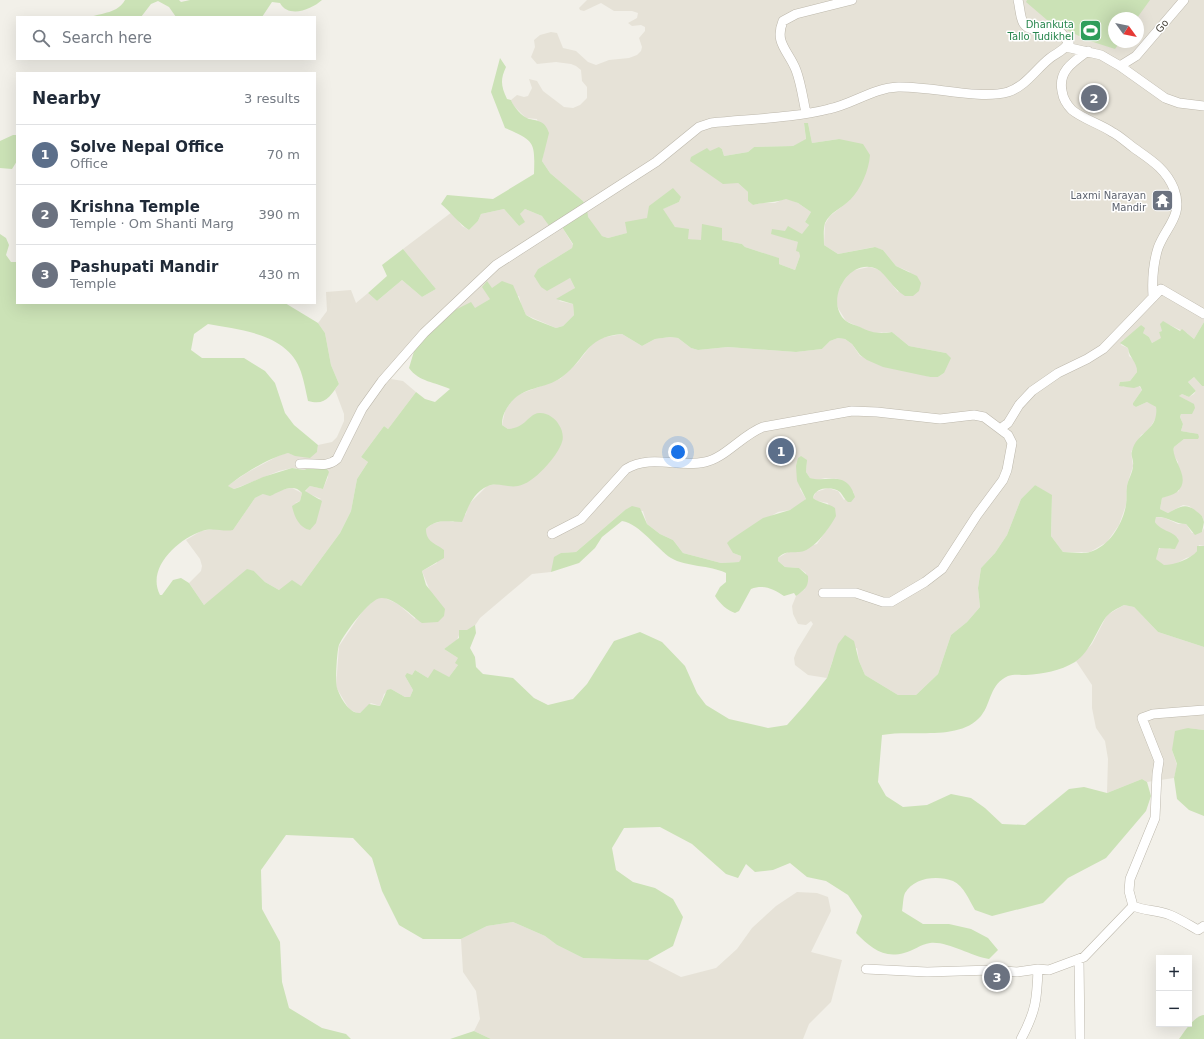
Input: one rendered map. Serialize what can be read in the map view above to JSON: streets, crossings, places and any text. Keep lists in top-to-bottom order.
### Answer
{
  "streets": {
    "street": ["Go"]
  },
  "places": {
    "sports": ["Dhankuta Tallo Tudikhel"],
    "temple": ["Laxmi Narayan Mandir"]
  },
  "north": "bottom right",
  "page": {
    "search": "Search here",
    "heading": ["Nearby", "3 results"],
    "pins": ["2", "1", "3"],
    "list": [
      {
        "mark": "1",
        "name": "Solve Nepal Office",
        "note": "Office",
        "value": "70 m"
      },
      {
        "mark": "2",
        "name": "Krishna Temple",
        "note": "Temple · Om Shanti Marg",
        "value": "390 m"
      },
      {
        "mark": "3",
        "name": "Pashupati Mandir",
        "note": "Temple",
        "value": "430 m"
      }
    ],
    "map_buttons": ["+", "−"]
  }
}
